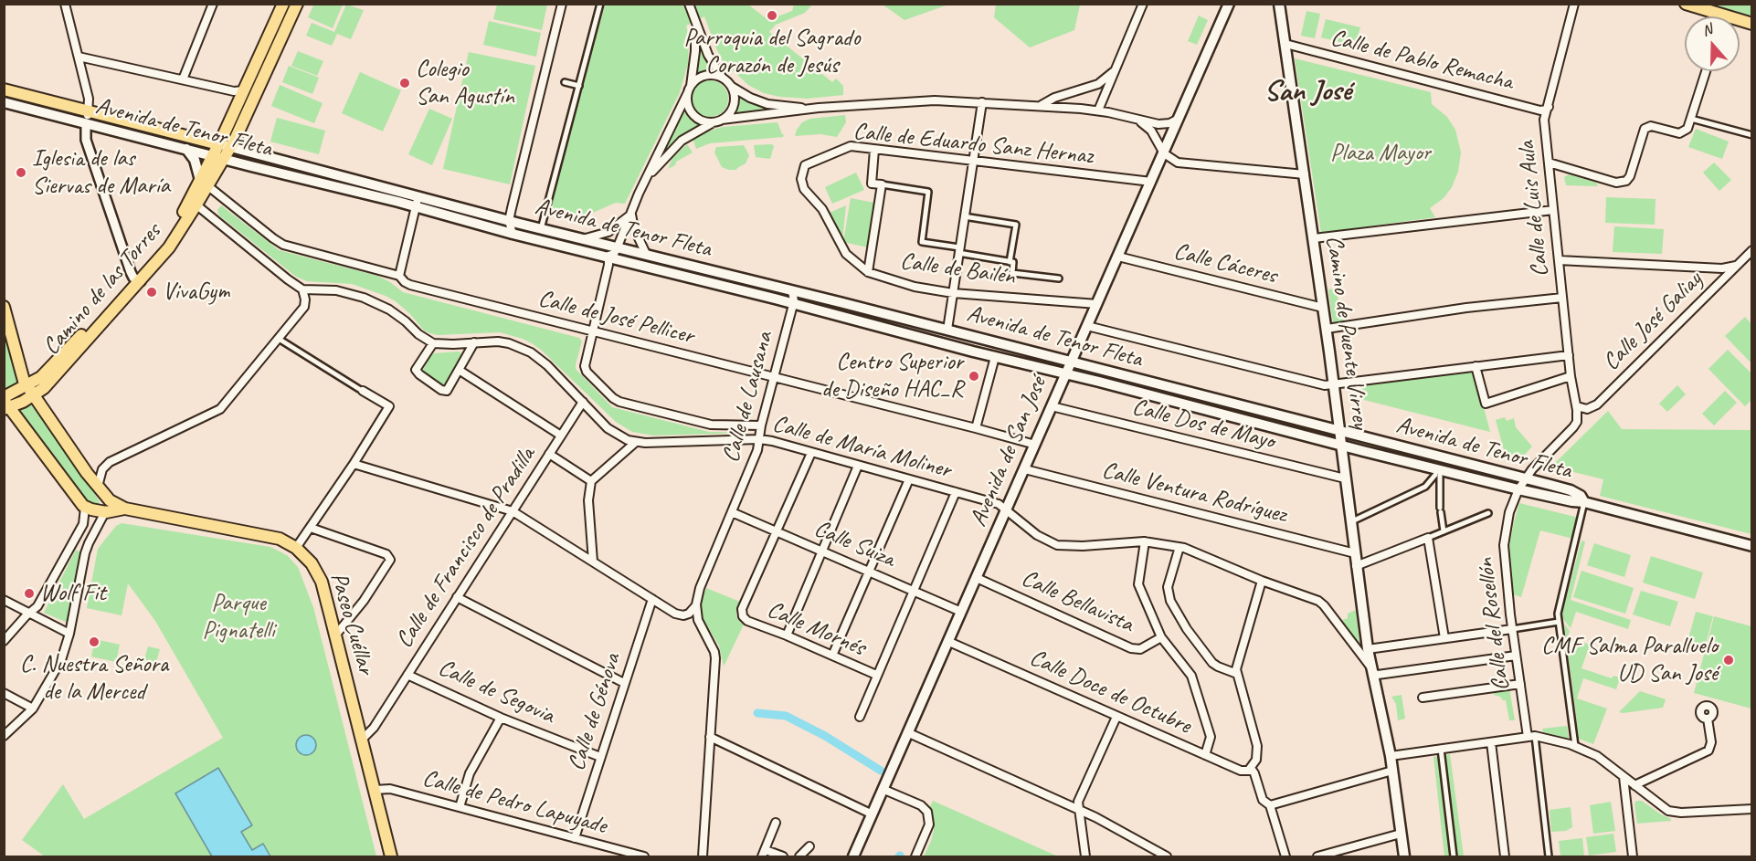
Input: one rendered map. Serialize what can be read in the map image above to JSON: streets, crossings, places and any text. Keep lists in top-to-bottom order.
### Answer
{
  "streets": {
    "main road": [
      "Avenida de Tenor Fleta",
      "Camino de las Torres",
      "Camino de Puente Virrey",
      "Avenida de San José",
      "Paseo Cuéllar"
    ],
    "street": [
      "Calle de Pablo Remacha",
      "Calle de Eduardo Sanz Hernaz",
      "Calle de Luis Aula",
      "Calle Cáceres",
      "Calle de Bailén",
      "Calle de José Pellicer",
      "Calle José Galiay",
      "Calle de Lausana",
      "Calle Dos de Mayo",
      "Calle de María Moliner",
      "Calle Ventura Rodríguez",
      "Calle Suiza",
      "Calle de Francisco de Pradilla",
      "Calle Bellavista",
      "Calle del Rosellón",
      "Calle Mornés",
      "Calle de Segovia",
      "Calle Doce de Octubre",
      "Calle de Génova",
      "Calle de Pedro Lapuyade"
    ]
  },
  "crossings": [
    ["Calle de Pablo Remacha", "Calle de Luis Aula"],
    ["Calle de Pablo Remacha", "Camino de Puente Virrey"],
    ["Avenida de Tenor Fleta", "Camino de las Torres"],
    ["Avenida de Tenor Fleta", "Camino de Puente Virrey"],
    ["Avenida de Tenor Fleta", "Calle de Lausana"],
    ["Avenida de Tenor Fleta", "Avenida de San José"],
    ["Avenida de Tenor Fleta", "Calle del Rosellón"],
    ["Calle de Eduardo Sanz Hernaz", "Calle de Bailén"],
    ["Calle de Eduardo Sanz Hernaz", "Avenida de San José"],
    ["Calle de Luis Aula", "Calle José Galiay"],
    ["Calle de Luis Aula", "Calle del Rosellón"],
    ["Calle Cáceres", "Camino de Puente Virrey"],
    ["Calle Cáceres", "Avenida de San José"],
    ["Calle de Bailén", "Avenida de San José"],
    ["Camino de las Torres", "Calle de José Pellicer"],
    ["Calle de José Pellicer", "Calle de Lausana"],
    ["Calle de José Pellicer", "Calle de María Moliner"],
    ["Calle de José Pellicer", "Avenida de San José"],
    ["Calle José Galiay", "Calle del Rosellón"],
    ["Camino de Puente Virrey", "Calle Dos de Mayo"],
    ["Camino de Puente Virrey", "Calle de María Moliner"],
    ["Camino de Puente Virrey", "Calle Ventura Rodríguez"],
    ["Calle de Lausana", "Calle de María Moliner"],
    ["Calle de Lausana", "Calle Suiza"],
    ["Calle Dos de Mayo", "Avenida de San José"],
    ["Calle de María Moliner", "Avenida de San José"],
    ["Calle de María Moliner", "Calle de Francisco de Pradilla"],
    ["Avenida de San José", "Calle Ventura Rodríguez"],
    ["Avenida de San José", "Calle Suiza"],
    ["Avenida de San José", "Calle Bellavista"],
    ["Avenida de San José", "Calle Doce de Octubre"],
    ["Calle Suiza", "Calle Mornés"],
    ["Calle de Francisco de Pradilla", "Paseo Cuéllar"],
    ["Calle de Francisco de Pradilla", "Calle de Segovia"],
    ["Paseo Cuéllar", "Calle de Pedro Lapuyade"],
    ["Calle de Segovia", "Calle de Génova"],
    ["Calle de Génova", "Calle de Pedro Lapuyade"]
  ],
  "districts": ["San José"],
  "parks": ["Plaza Mayor", "Parque Pignatelli"],
  "places": [
    "Parroquia del Sagrado Corazón de Jesús",
    "Colegio San Agustín",
    "Iglesia de las Siervas de María",
    "VivaGym",
    "Centro Superior de Diseño HAC_R",
    "Wolf Fit",
    "C. Nuestra Señora de la Merced",
    "CMF Salma Paralluelo UD San José"
  ],
  "north": "top"
}
